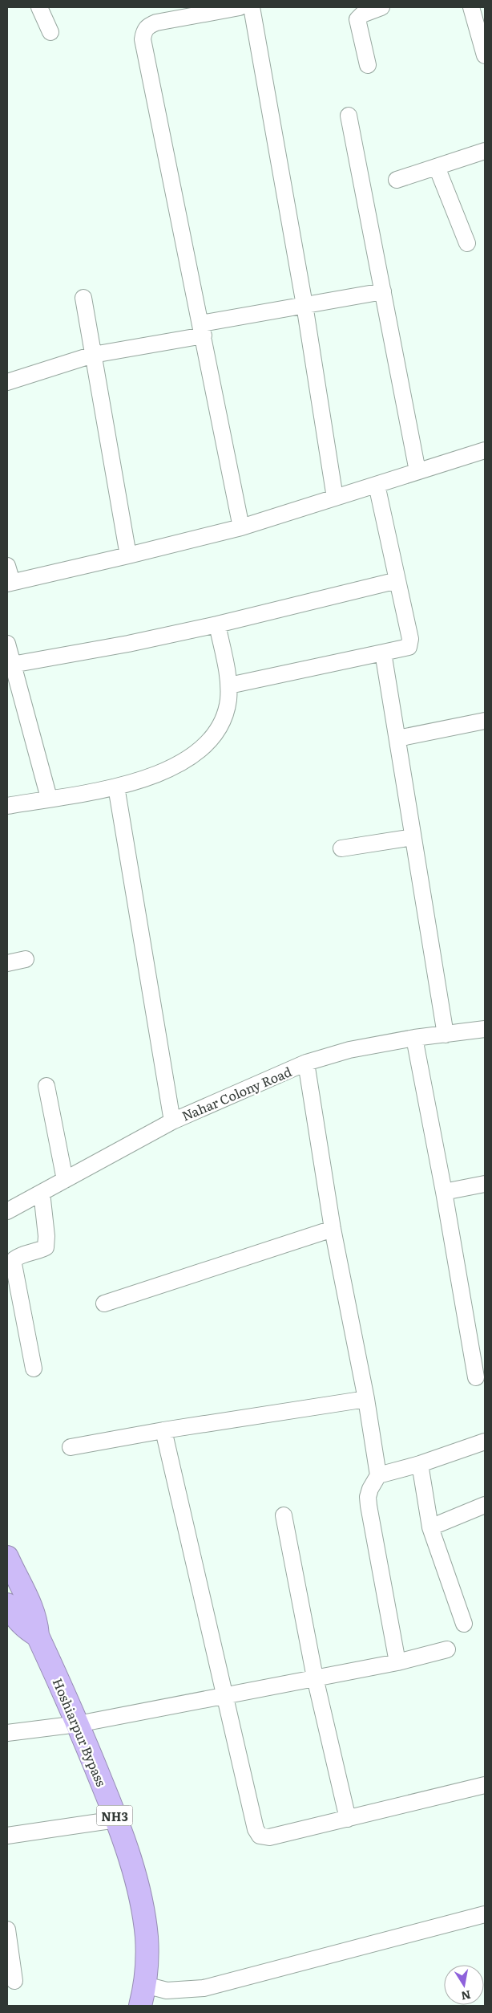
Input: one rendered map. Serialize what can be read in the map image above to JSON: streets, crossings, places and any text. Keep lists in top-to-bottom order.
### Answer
{
  "streets": {
    "highway": ["Hoshiarpur Bypass", "NH3"],
    "street": ["Nahar Colony Road"]
  },
  "north": "bottom"
}
